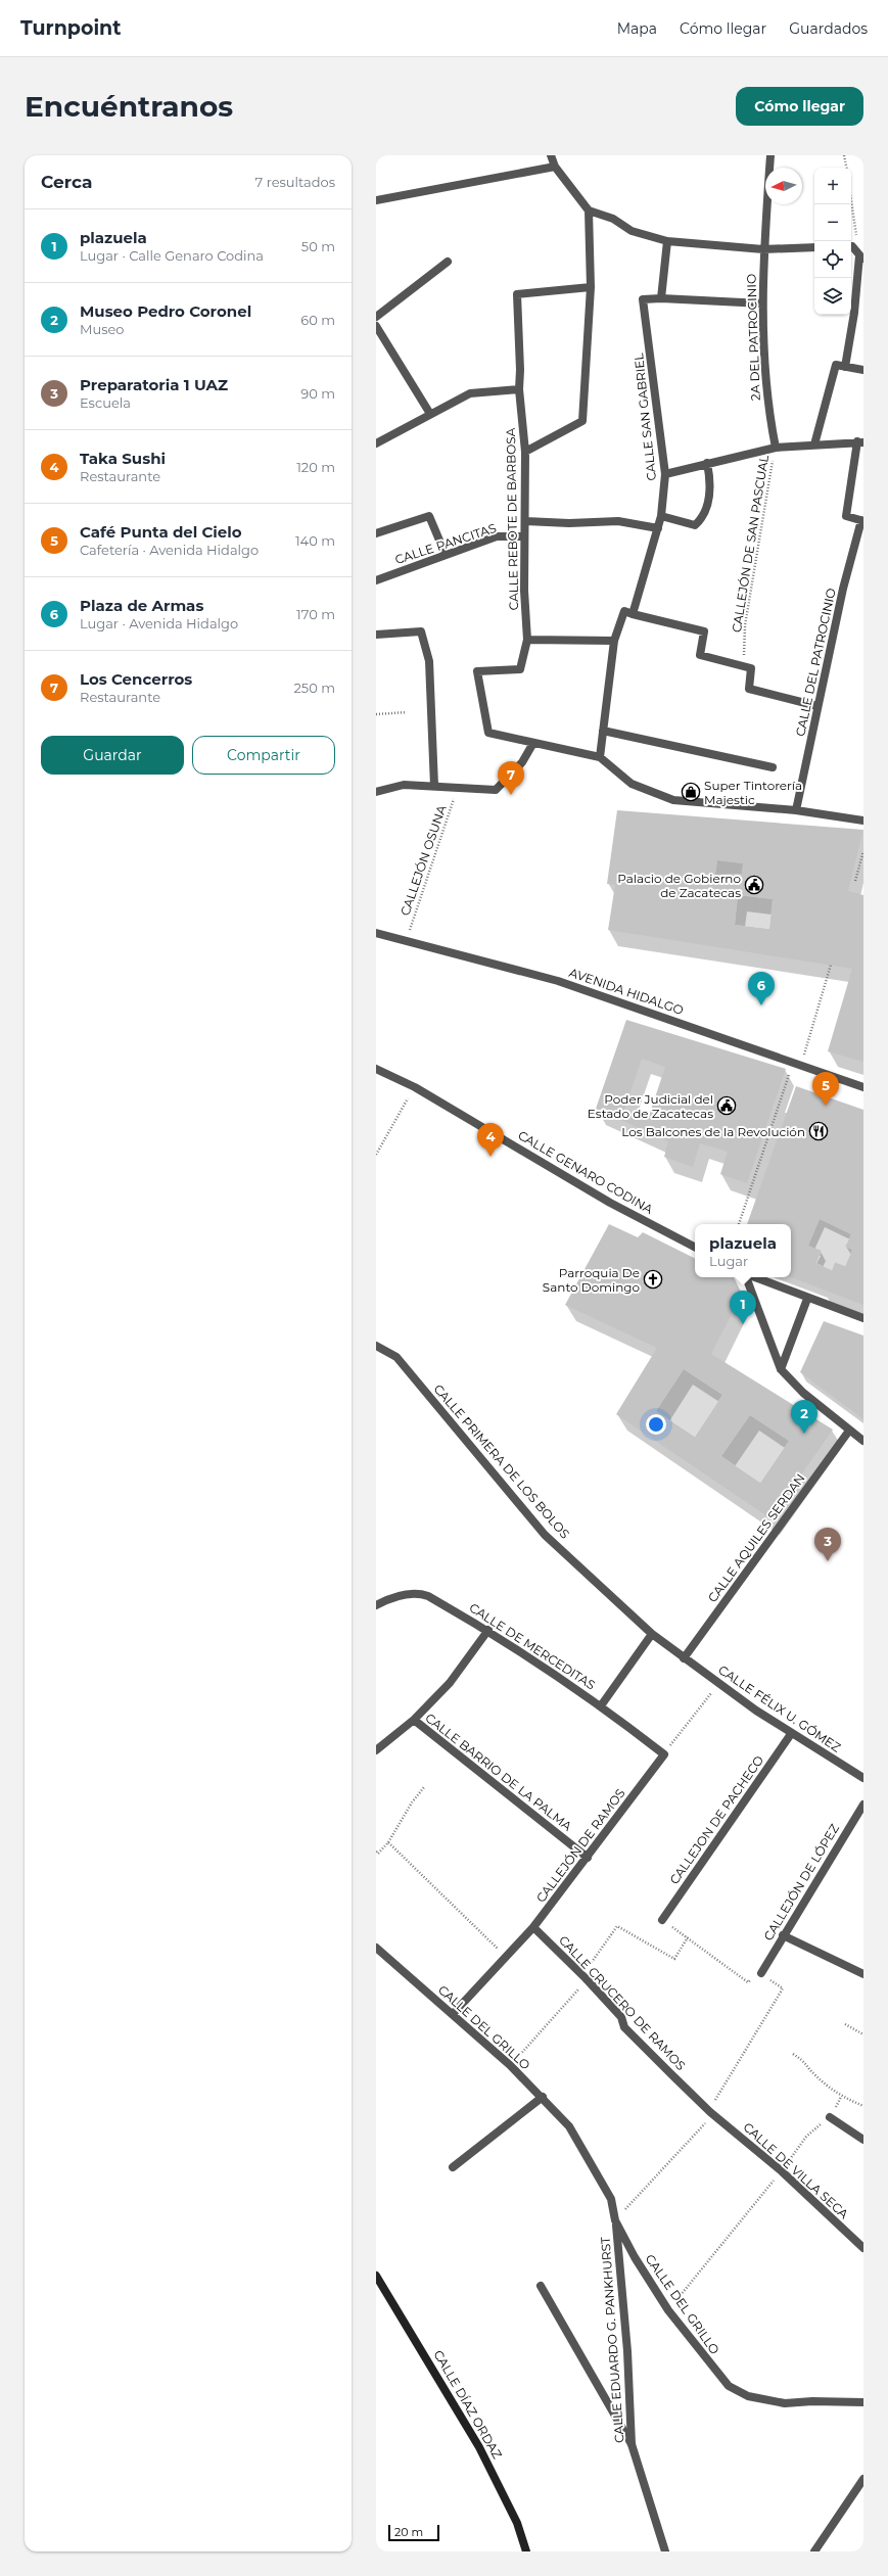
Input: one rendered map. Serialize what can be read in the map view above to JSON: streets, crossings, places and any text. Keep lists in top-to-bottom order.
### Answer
{
  "streets": {
    "main road": ["CALLE DÍAZ ORDAZ"],
    "street": [
      "2A DEL PATROCINIO",
      "CALLE SAN GABRIEL",
      "CALLE REBOTE DE BARBOSA",
      "CALLE PANCITAS",
      "CALLE DEL PATROCINIO",
      "AVENIDA HIDALGO",
      "CALLE GENARO CODINA",
      "CALLE PRIMERA DE LOS BOLOS",
      "CALLE AQUILES SERDAN",
      "CALLE DE MERCEDITAS",
      "CALLE FÉLIX U. GÓMEZ",
      "CALLE BARRIO DE LA PALMA",
      "CALLEJON DE PACHECO",
      "CALLEJÓN DE RAMOS",
      "CALLEJÓN DE LÓPEZ",
      "CALLE CRUCERO DE RAMOS",
      "CALLE DEL GRILLO",
      "CALLE DE VILLA SECA",
      "CALLE EDUARDO G. PANKHURST"
    ],
    "path": ["CALLEJÓN DE SAN PASCUAL", "CALLEJÓN OSUNA"]
  },
  "crossings": [
    ["2A DEL PATROCINIO", "CALLEJÓN DE SAN PASCUAL"],
    ["CALLE REBOTE DE BARBOSA", "CALLE PANCITAS"],
    ["CALLEJÓN OSUNA", "AVENIDA HIDALGO"],
    ["CALLE PRIMERA DE LOS BOLOS", "CALLE AQUILES SERDAN"],
    ["CALLE PRIMERA DE LOS BOLOS", "CALLE FÉLIX U. GÓMEZ"],
    ["CALLE AQUILES SERDAN", "CALLE FÉLIX U. GÓMEZ"],
    ["CALLE DE MERCEDITAS", "CALLEJÓN DE RAMOS"],
    ["CALLE FÉLIX U. GÓMEZ", "CALLEJON DE PACHECO"],
    ["CALLE BARRIO DE LA PALMA", "CALLEJÓN DE RAMOS"],
    ["CALLEJÓN DE RAMOS", "CALLE CRUCERO DE RAMOS"],
    ["CALLEJÓN DE RAMOS", "CALLE DEL GRILLO"],
    ["CALLE CRUCERO DE RAMOS", "CALLE DE VILLA SECA"],
    ["CALLE DEL GRILLO", "CALLE EDUARDO G. PANKHURST"]
  ],
  "places": {
    "shop": ["Super Tintorería Majestic"],
    "public building": ["Palacio de Gobierno de Zacatecas", "Poder Judicial del Estado de Zacatecas"],
    "restaurant": ["Los Balcones de la Revolución"],
    "church": ["Parroquia De Santo Domingo"]
  },
  "scale_bar": "20 m",
  "north": "left",
  "page": {
    "header": "Turnpoint",
    "nav": ["Mapa", "Cómo llegar", "Guardados"],
    "buttons": [
      "Cómo llegar",
      ["Guardar", "Compartir"]
    ],
    "title": "Encuéntranos",
    "heading": ["Cerca", "7 resultados"],
    "map_buttons": ["+", "−"],
    "list": [
      {
        "mark": "1",
        "name": "plazuela",
        "note": "Lugar · Calle Genaro Codina",
        "value": "50 m"
      },
      {
        "mark": "2",
        "name": "Museo Pedro Coronel",
        "note": "Museo",
        "value": "60 m"
      },
      {
        "mark": "3",
        "name": "Preparatoria 1 UAZ",
        "note": "Escuela",
        "value": "90 m"
      },
      {
        "mark": "4",
        "name": "Taka Sushi",
        "note": "Restaurante",
        "value": "120 m"
      },
      {
        "mark": "5",
        "name": "Café Punta del Cielo",
        "note": "Cafetería · Avenida Hidalgo",
        "value": "140 m"
      },
      {
        "mark": "6",
        "name": "Plaza de Armas",
        "note": "Lugar · Avenida Hidalgo",
        "value": "170 m"
      },
      {
        "mark": "7",
        "name": "Los Cencerros",
        "note": "Restaurante",
        "value": "250 m"
      }
    ],
    "pins": [
      "7",
      "6",
      "5",
      "4",
      "1",
      "2",
      "3"
    ],
    "popup": ["plazuela", "Lugar"],
    "scale": "20 m"
  }
}
